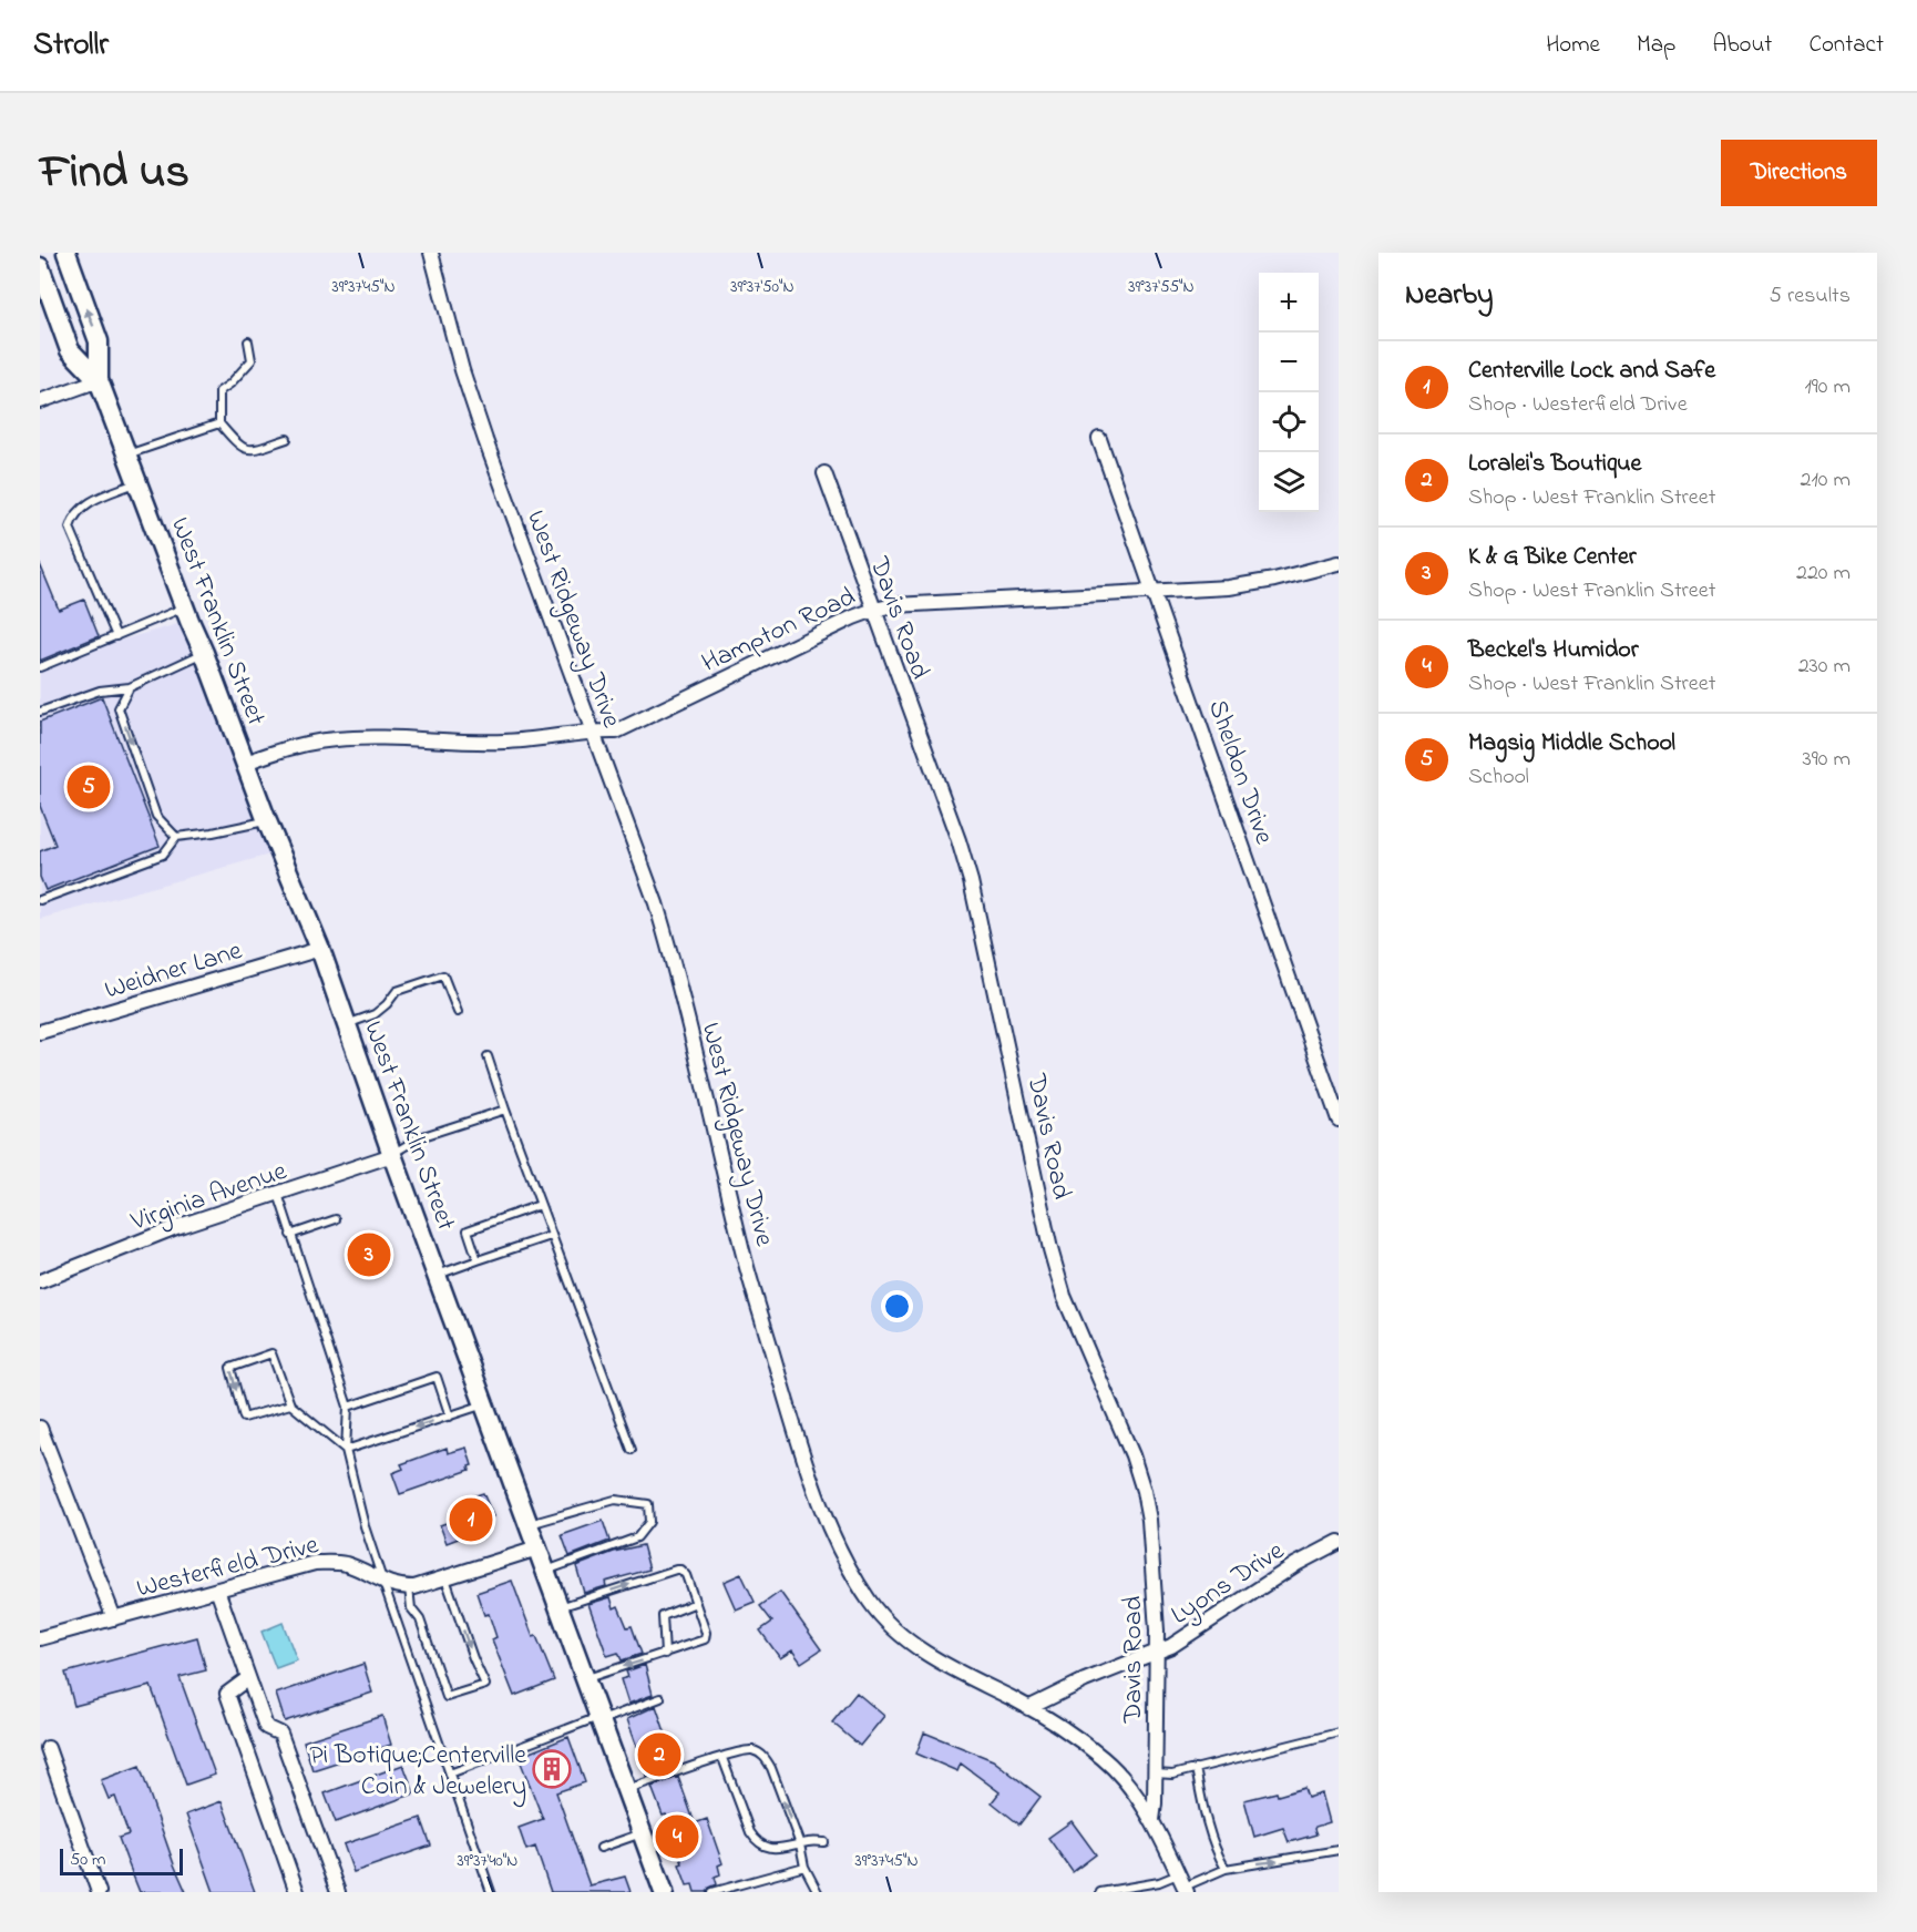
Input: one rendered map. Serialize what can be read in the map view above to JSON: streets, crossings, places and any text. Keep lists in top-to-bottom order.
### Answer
{
  "streets": {
    "main road": ["West Franklin Street"],
    "street": [
      "Davis Road",
      "West Ridgeway Drive",
      "Hampton Road",
      "Sheldon Drive",
      "Weidner Lane",
      "Virginia Avenue",
      "Westerfield Drive",
      "Lyons Drive"
    ]
  },
  "crossings": [
    ["Davis Road", "West Ridgeway Drive"],
    ["Davis Road", "Hampton Road"],
    ["Davis Road", "Lyons Drive"],
    ["West Ridgeway Drive", "Hampton Road"],
    ["West Ridgeway Drive", "Lyons Drive"],
    ["West Franklin Street", "Hampton Road"],
    ["West Franklin Street", "Weidner Lane"],
    ["West Franklin Street", "Virginia Avenue"],
    ["West Franklin Street", "Westerfield Drive"],
    ["Hampton Road", "Sheldon Drive"]
  ],
  "places": {
    "building": ["Pi Botique;Centerville Coin & Jewelery"]
  },
  "scale_bar": "50 m",
  "page": {
    "header": "Strollr",
    "nav": [
      "Home",
      "Map",
      "About",
      "Contact"
    ],
    "title": "Find us",
    "buttons": "Directions",
    "heading": ["Nearby", "5 results"],
    "map_buttons": ["+", "−"],
    "list": [
      {
        "mark": "1",
        "name": "Centerville Lock and Safe",
        "note": "Shop · Westerfield Drive",
        "value": "190 m"
      },
      {
        "mark": "2",
        "name": "Loralei's Boutique",
        "note": "Shop · West Franklin Street",
        "value": "210 m"
      },
      {
        "mark": "3",
        "name": "K & G Bike Center",
        "note": "Shop · West Franklin Street",
        "value": "220 m"
      },
      {
        "mark": "4",
        "name": "Beckel's Humidor",
        "note": "Shop · West Franklin Street",
        "value": "230 m"
      },
      {
        "mark": "5",
        "name": "Magsig Middle School",
        "note": "School",
        "value": "390 m"
      }
    ],
    "pins": [
      "5",
      "3",
      "1",
      "2",
      "4"
    ],
    "scale": "50 m"
  },
  "coordinates": [
    "39°37'45\"N",
    "39°37'50\"N",
    "39°37'55\"N",
    "39°37'40\"N"
  ]
}
